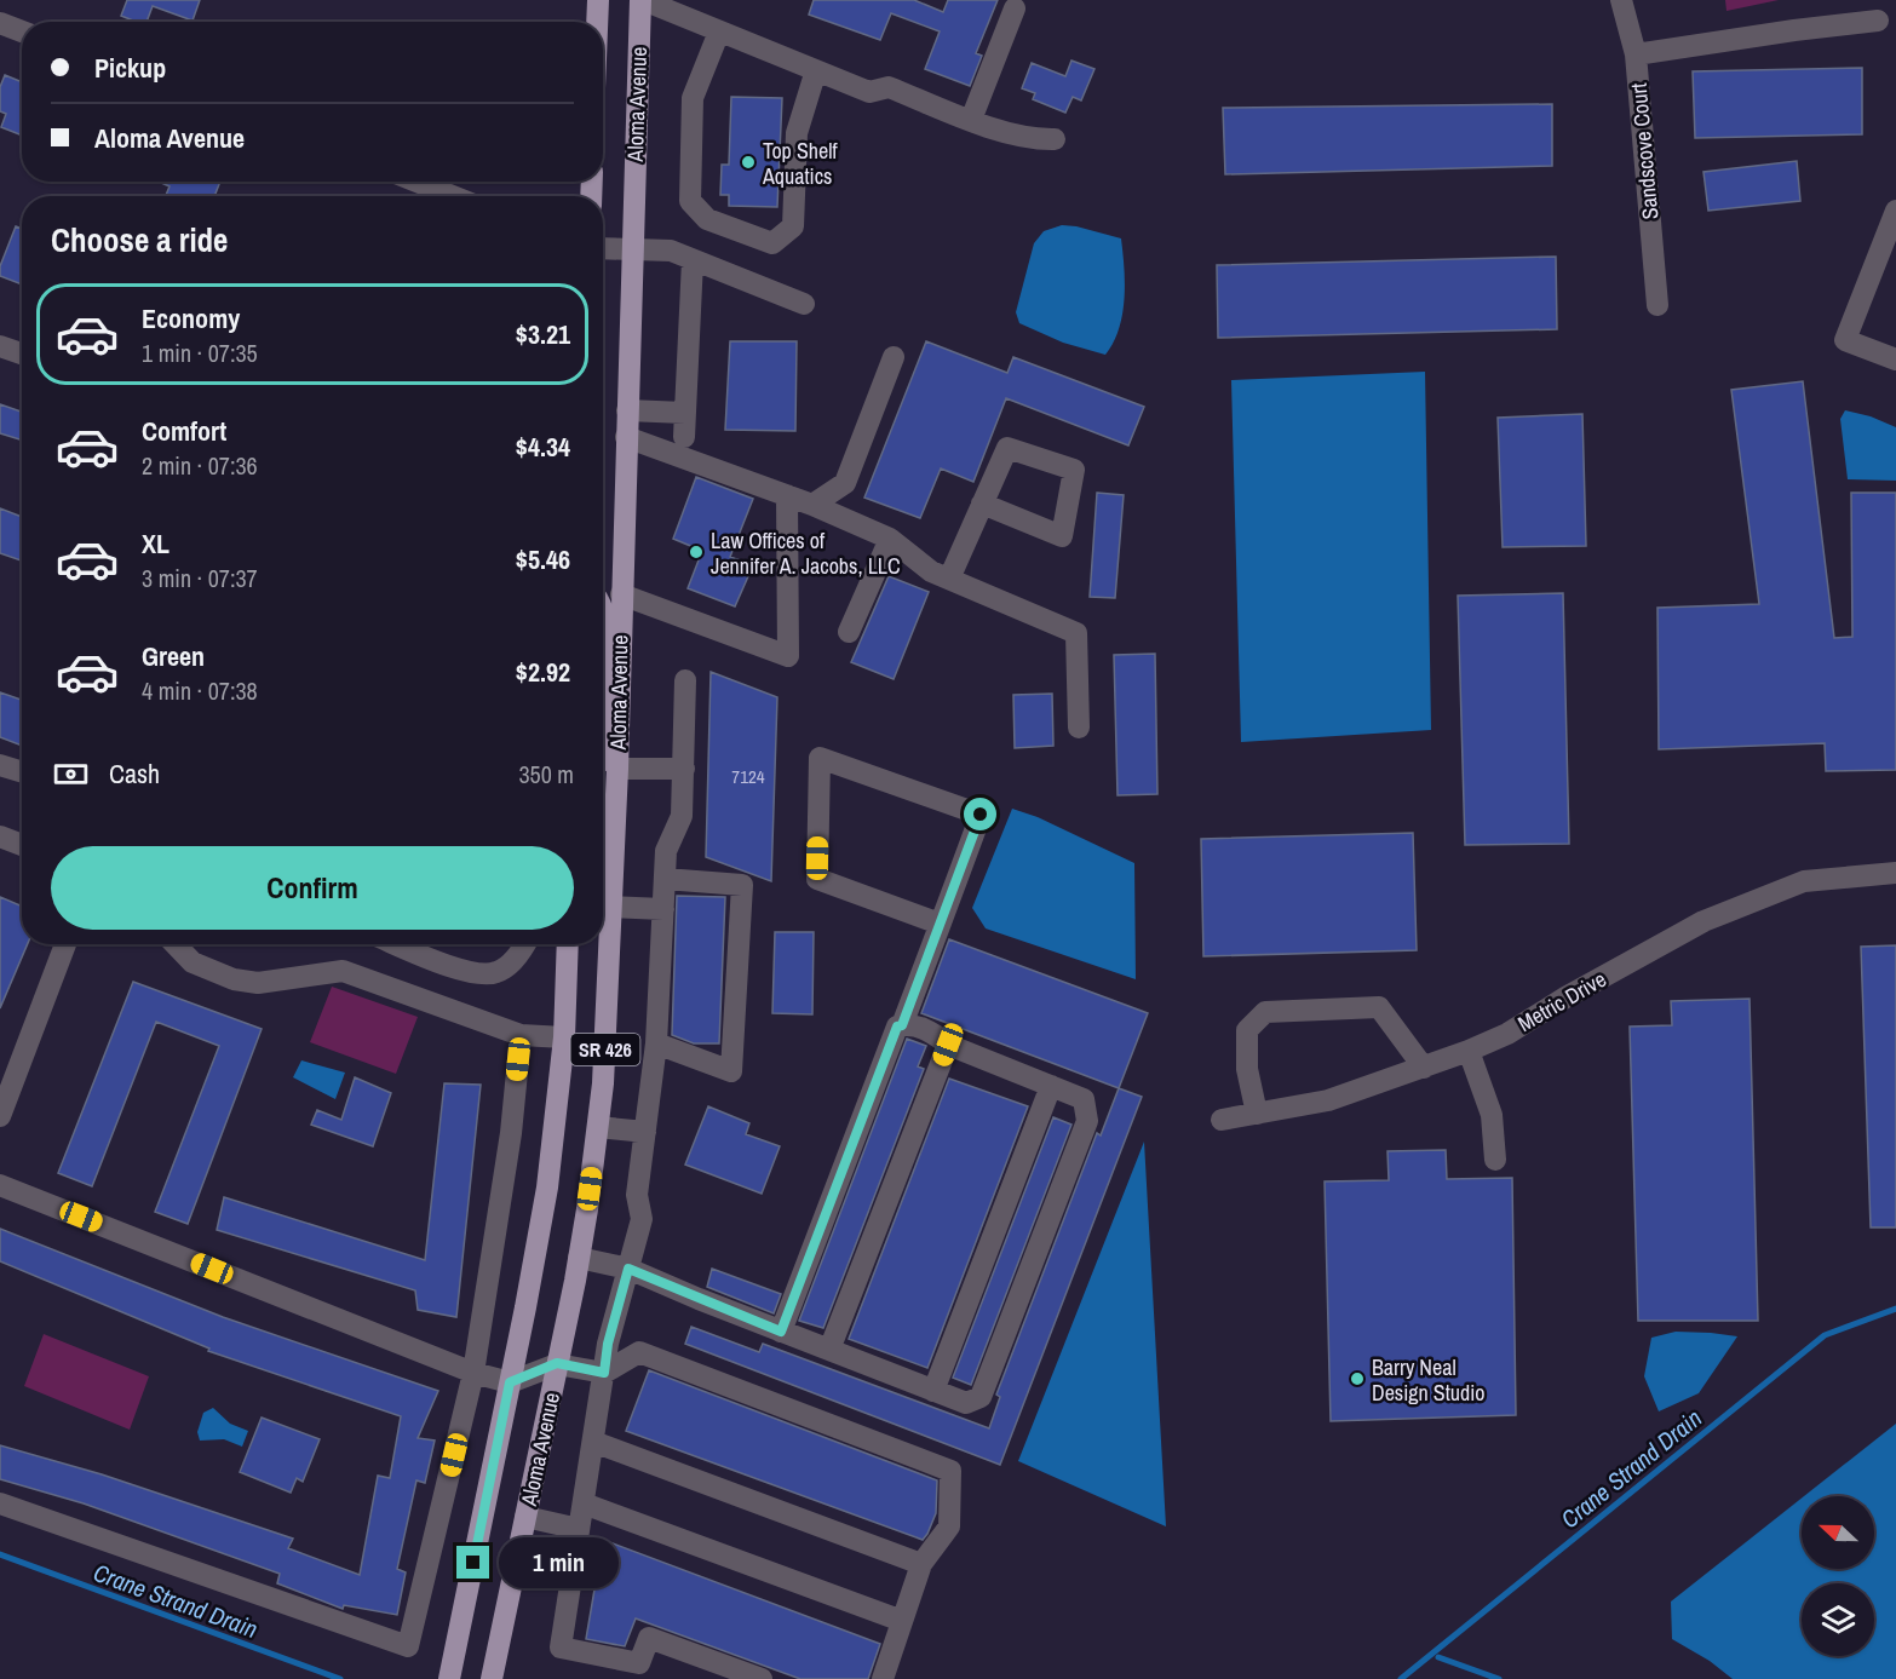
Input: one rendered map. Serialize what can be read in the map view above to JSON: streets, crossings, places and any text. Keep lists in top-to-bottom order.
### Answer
{
  "streets": {
    "main road": ["Aloma Avenue", "SR 426"],
    "street": ["Sandscove Court", "Metric Drive"]
  },
  "water": ["Crane Strand Drain"],
  "places": ["Top Shelf Aquatics", "Law Offices of Jennifer A. Jacobs, LLC", "Barry Neal Design Studio"],
  "house_numbers": ["7124"],
  "north": "left",
  "page": {
    "banner": ["Pickup", "Aloma Avenue"],
    "heading": "Choose a ride",
    "list": [
      {
        "name": "Economy",
        "note": "1 min · 07:35",
        "value": "$3.21"
      },
      {
        "name": "Comfort",
        "note": "2 min · 07:36",
        "value": "$4.34"
      },
      {
        "name": "XL",
        "note": "3 min · 07:37",
        "value": "$5.46"
      },
      {
        "name": "Green",
        "note": "4 min · 07:38",
        "value": "$2.92"
      }
    ],
    "pay": ["Cash", "350 m"],
    "buttons": "Confirm",
    "bubble": "1 min"
  }
}
